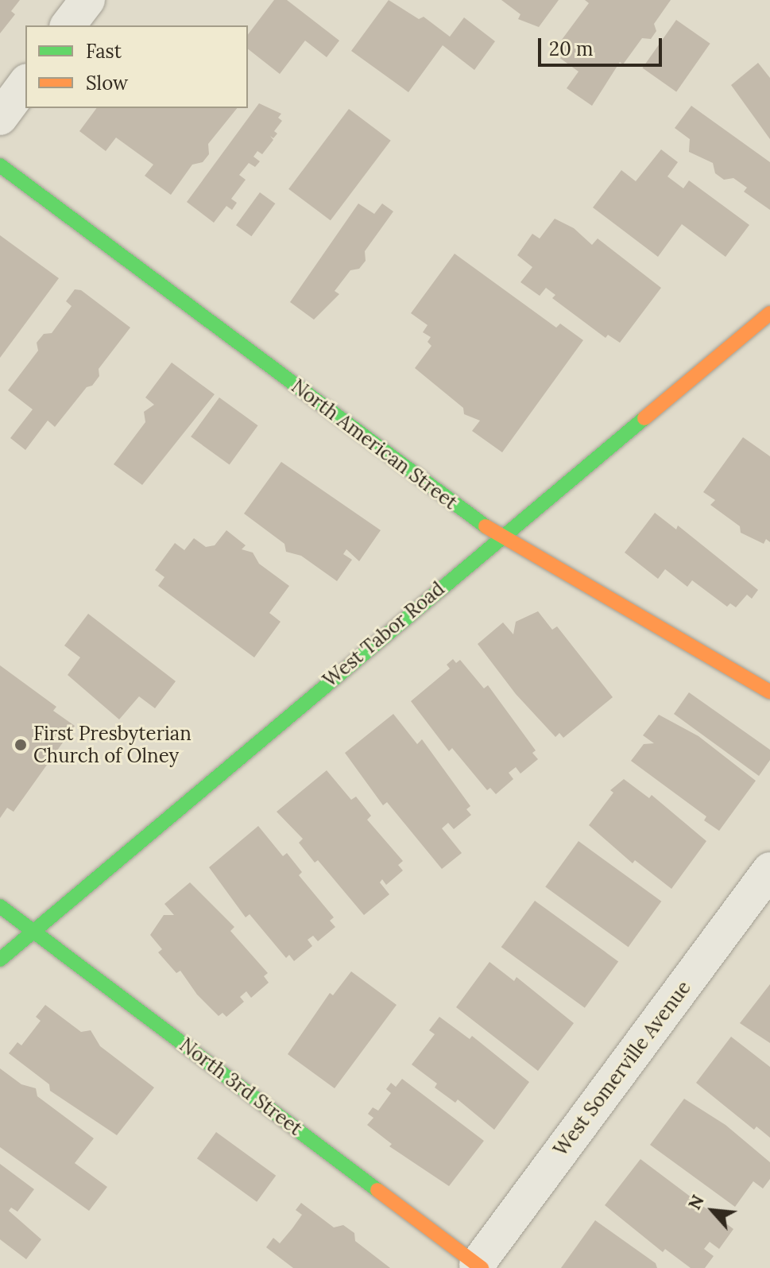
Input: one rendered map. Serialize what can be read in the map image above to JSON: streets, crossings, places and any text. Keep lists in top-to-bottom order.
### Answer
{
  "streets": {
    "street": [
      "North American Street",
      "West Tabor Road",
      "West Somerville Avenue",
      "North 3rd Street"
    ]
  },
  "crossings": [
    ["North American Street", "West Tabor Road"],
    ["West Tabor Road", "North 3rd Street"],
    ["West Somerville Avenue", "North 3rd Street"]
  ],
  "places": ["First Presbyterian Church of Olney"],
  "legend": ["Fast", "Slow"],
  "scale_bar": "20 m",
  "north": "top left"
}
